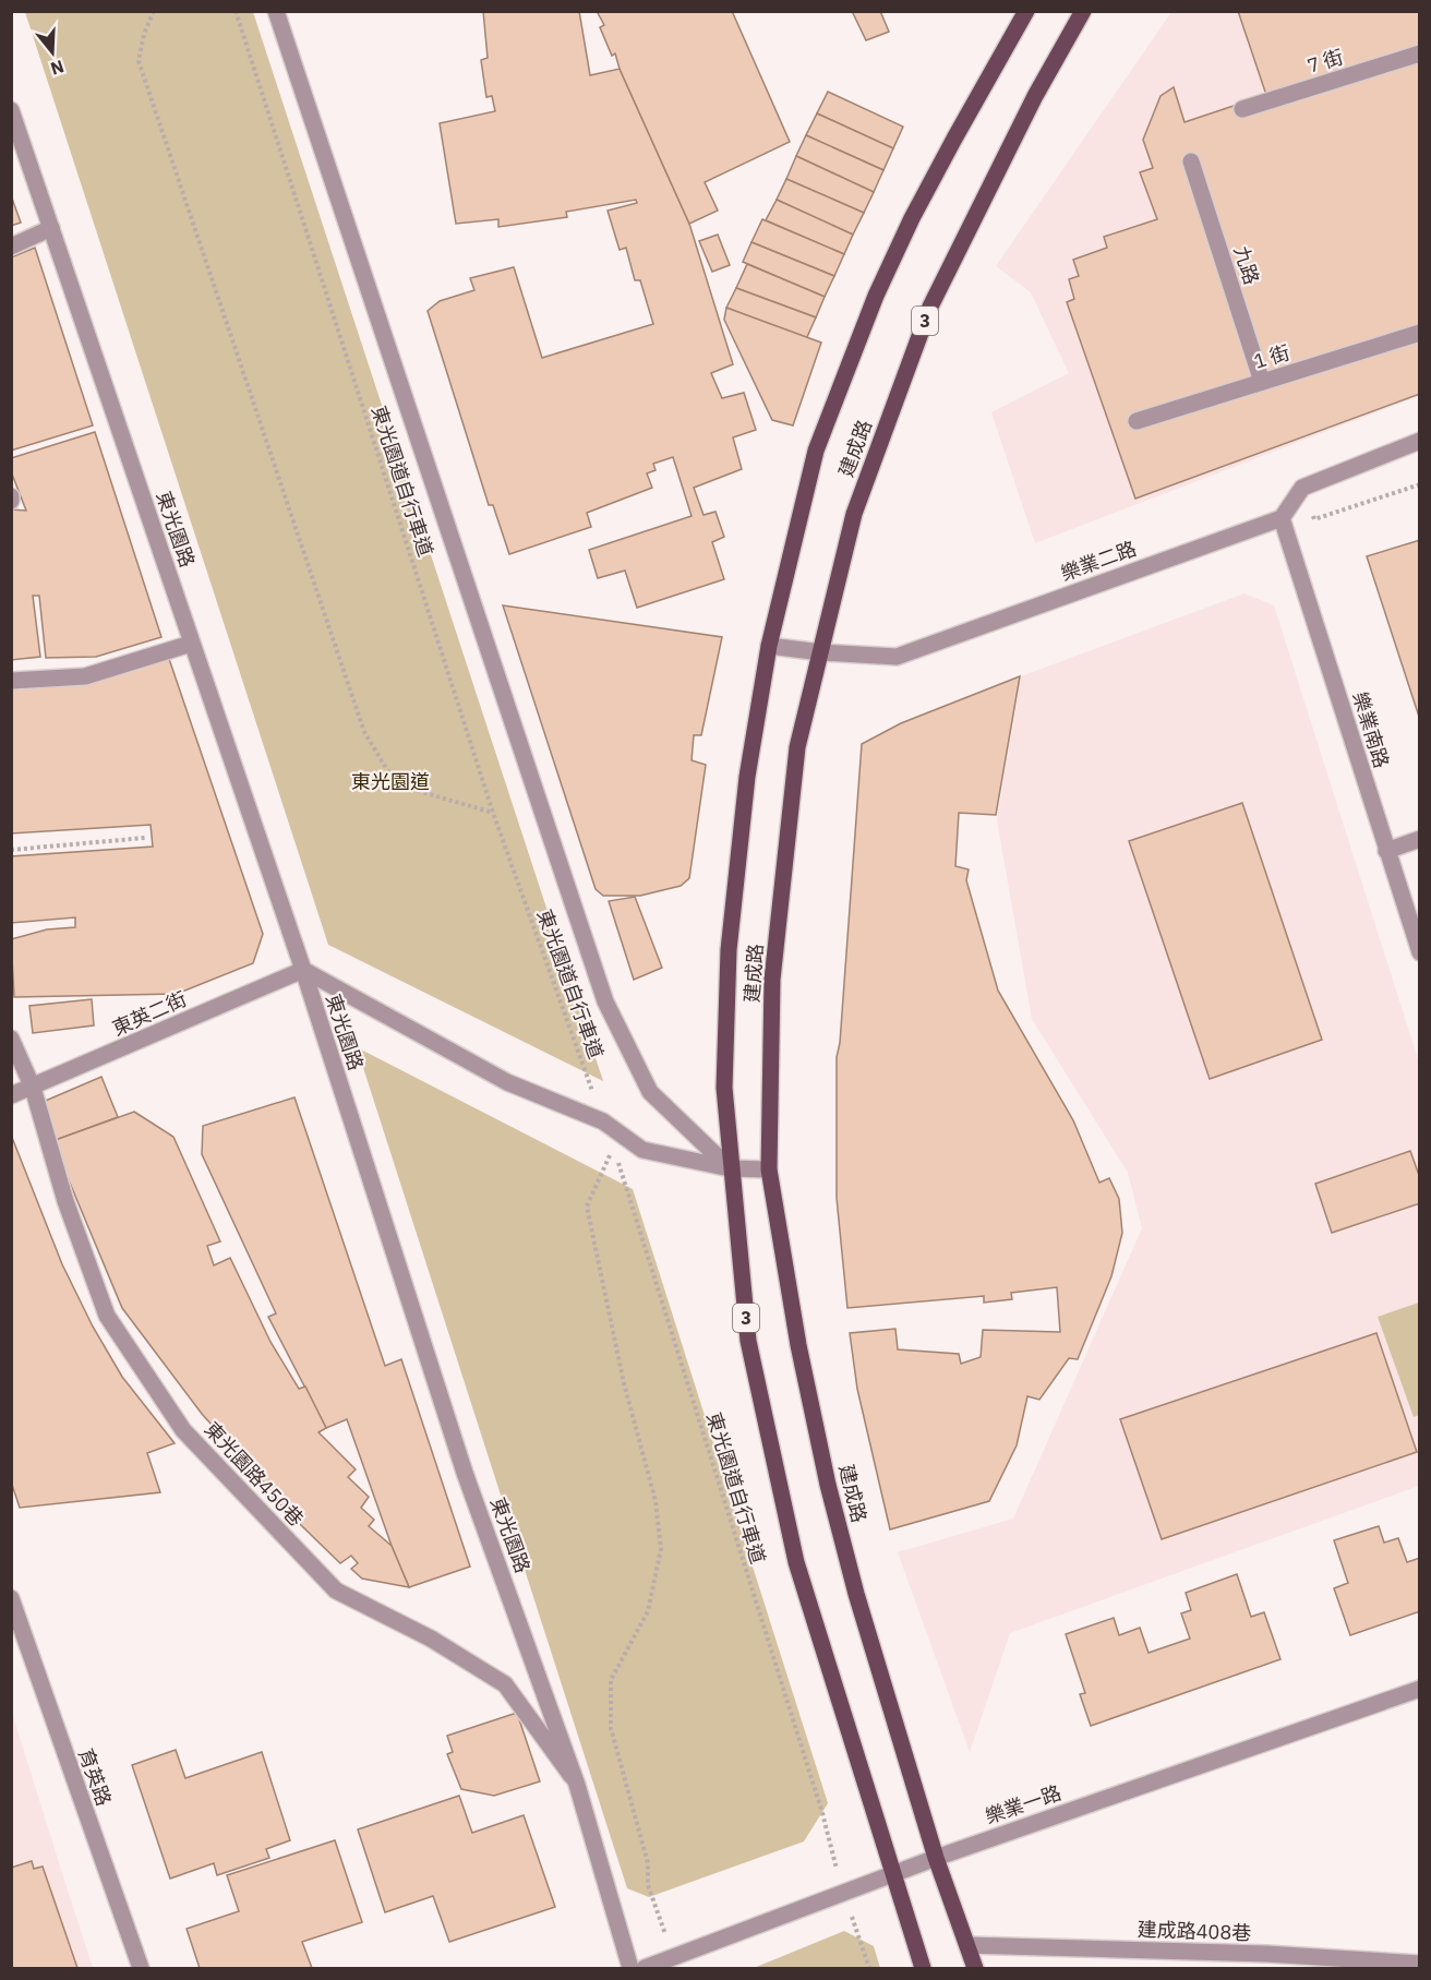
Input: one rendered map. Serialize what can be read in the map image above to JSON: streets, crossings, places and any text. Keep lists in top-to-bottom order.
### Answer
{
  "streets": {
    "main road": ["3", "建成路"],
    "street": [
      "7 街",
      "九路",
      "1 街",
      "東光園路",
      "樂業二路",
      "樂業南路",
      "東英二街",
      "東光園路450巷",
      "育英路",
      "樂業一路",
      "建成路408巷"
    ],
    "path": ["東光園道自行車道"]
  },
  "crossings": [
    ["九路", "1 街"],
    ["建成路", "樂業二路"],
    ["建成路", "樂業一路"],
    ["建成路", "建成路408巷"],
    ["東光園道自行車道", "樂業一路"],
    ["東光園路", "東英二街"],
    ["東光園路", "東光園路450巷"],
    ["樂業二路", "樂業南路"],
    ["東英二街", "東光園路450巷"]
  ],
  "parks": ["東光園道"],
  "north": "bottom"
}
